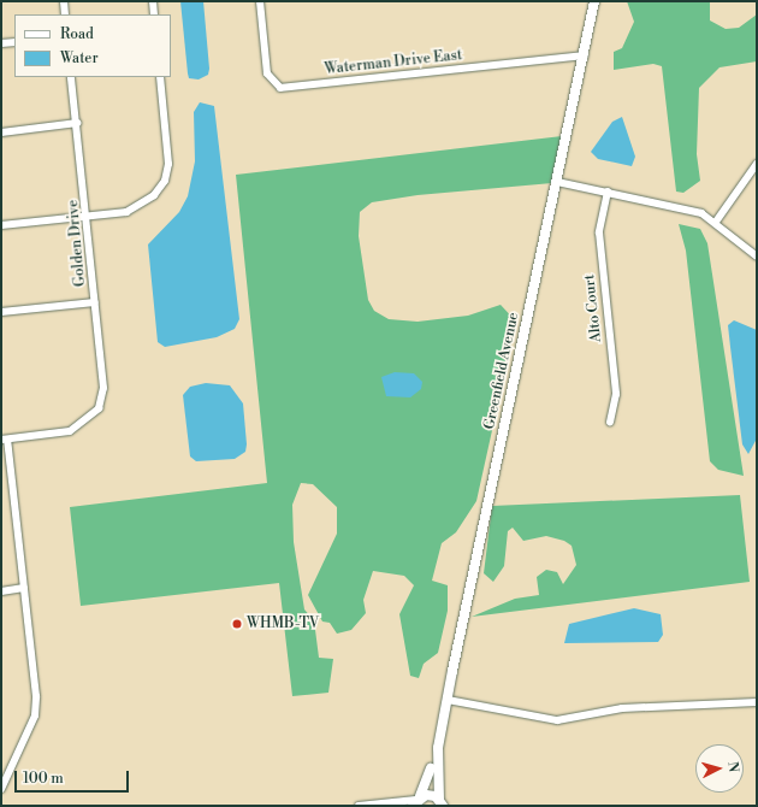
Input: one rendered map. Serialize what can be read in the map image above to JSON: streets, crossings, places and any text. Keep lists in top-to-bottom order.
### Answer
{
  "streets": {
    "main road": ["Greenfield Avenue"],
    "street": ["Waterman Drive East", "Golden Drive", "Alto Court"]
  },
  "crossings": [
    ["Waterman Drive East", "Greenfield Avenue"]
  ],
  "places": ["WHMB-TV"],
  "legend": ["Road", "Water"],
  "scale_bar": "100 m",
  "north": "right"
}
